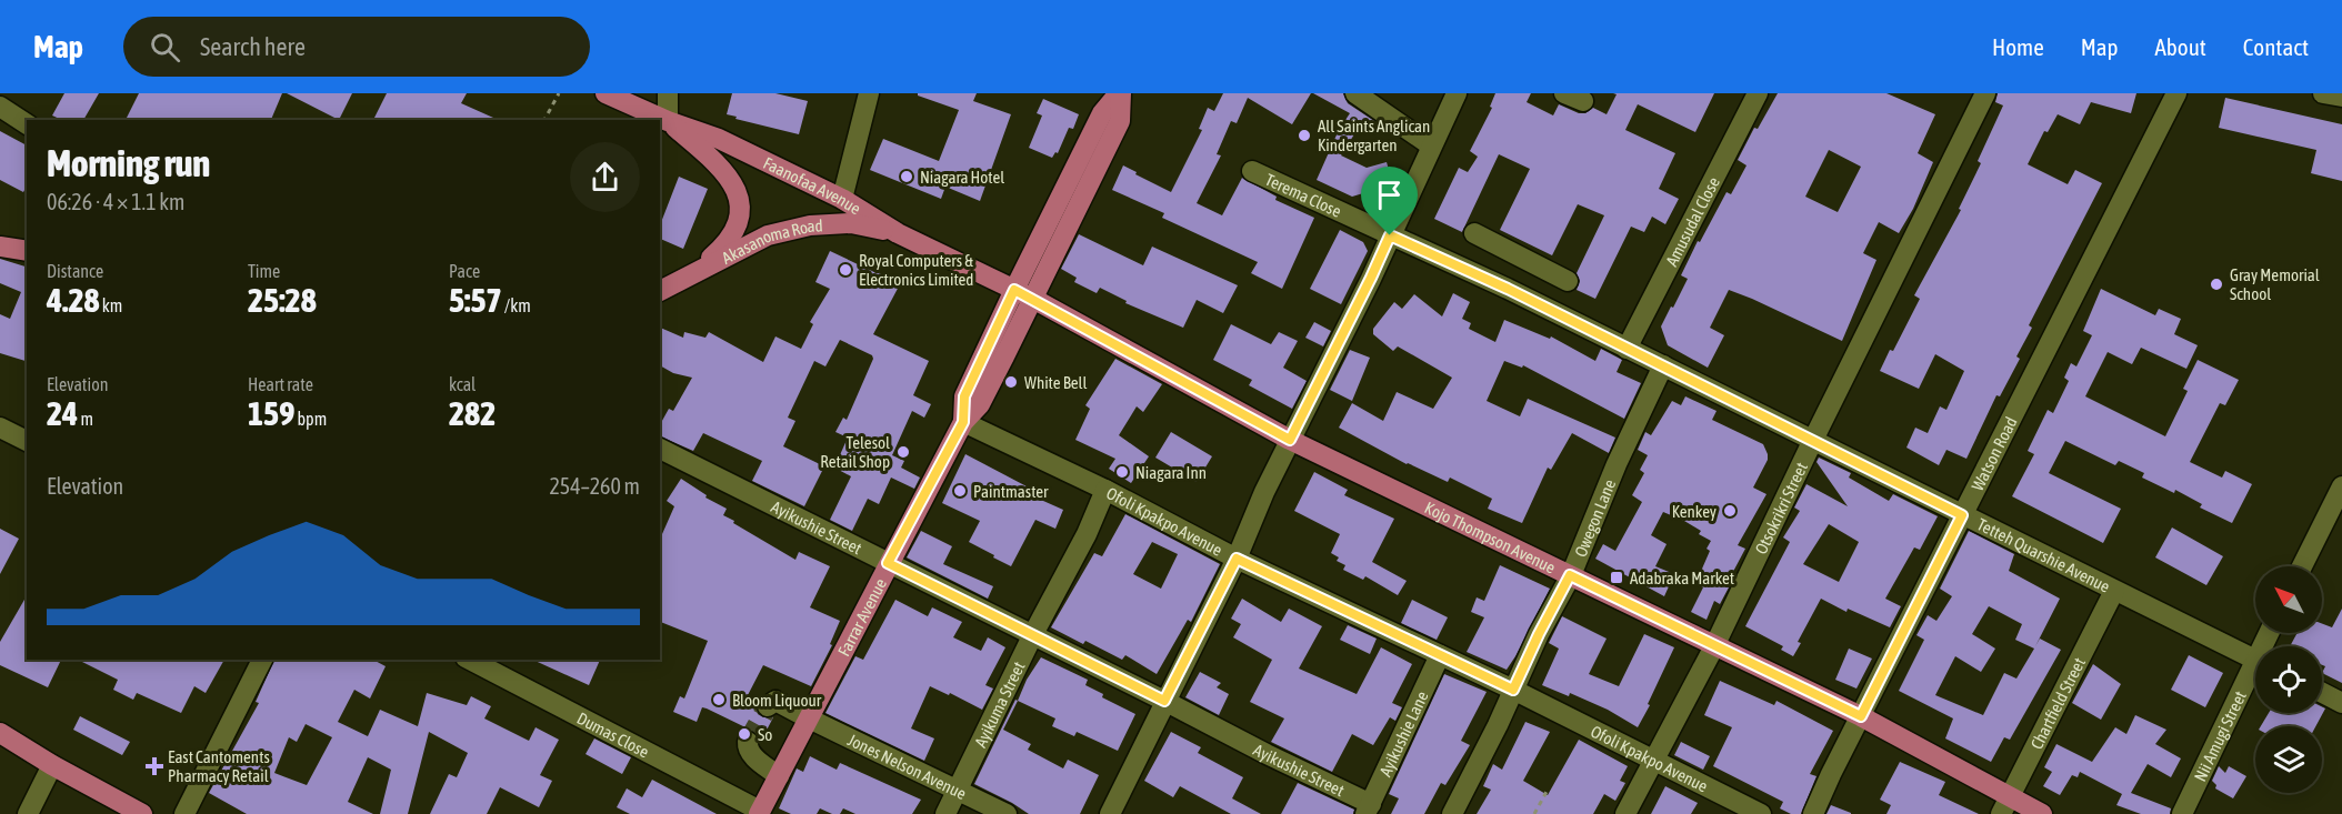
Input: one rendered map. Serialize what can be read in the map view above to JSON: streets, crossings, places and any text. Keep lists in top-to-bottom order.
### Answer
{
  "streets": {
    "main road": [
      "Faanofaa Avenue",
      "Akasanoma Road",
      "Kojo Thompson Avenue",
      "Farrar Avenue"
    ],
    "street": [
      "Terema Close",
      "Amusudal Close",
      "Watson Road",
      "Otsokrikri Street",
      "Owegon Lane",
      "Ofoli Kpakpo Avenue",
      "Ayikushie Street",
      "Tetteh Quarshie Avenue",
      "Chartfield Street",
      "Ayikuma Street",
      "Dumas Close",
      "Ayikushie Lane",
      "Nii Amugi Street",
      "Jones Nelson Avenue"
    ]
  },
  "crossings": [
    ["Faanofaa Avenue", "Akasanoma Road"],
    ["Faanofaa Avenue", "Kojo Thompson Avenue"],
    ["Faanofaa Avenue", "Farrar Avenue"],
    ["Terema Close", "Tetteh Quarshie Avenue"],
    ["Amusudal Close", "Tetteh Quarshie Avenue"],
    ["Watson Road", "Kojo Thompson Avenue"],
    ["Watson Road", "Tetteh Quarshie Avenue"],
    ["Otsokrikri Street", "Ofoli Kpakpo Avenue"],
    ["Otsokrikri Street", "Kojo Thompson Avenue"],
    ["Otsokrikri Street", "Tetteh Quarshie Avenue"],
    ["Owegon Lane", "Ofoli Kpakpo Avenue"],
    ["Owegon Lane", "Kojo Thompson Avenue"],
    ["Owegon Lane", "Tetteh Quarshie Avenue"],
    ["Ofoli Kpakpo Avenue", "Farrar Avenue"],
    ["Ofoli Kpakpo Avenue", "Ayikuma Street"],
    ["Ofoli Kpakpo Avenue", "Ayikushie Lane"],
    ["Ayikushie Street", "Farrar Avenue"],
    ["Ayikushie Street", "Ayikuma Street"],
    ["Ayikushie Street", "Ayikushie Lane"],
    ["Kojo Thompson Avenue", "Farrar Avenue"],
    ["Kojo Thompson Avenue", "Chartfield Street"],
    ["Tetteh Quarshie Avenue", "Chartfield Street"],
    ["Farrar Avenue", "Dumas Close"],
    ["Farrar Avenue", "Jones Nelson Avenue"],
    ["Ayikuma Street", "Jones Nelson Avenue"]
  ],
  "places": {
    "other": [
      "All Saints Anglican Kindergarten",
      "Niagara Hotel",
      "Royal Computers & Electronics Limited",
      "Gray Memorial School",
      "White Bell",
      "Telesol Retail Shop",
      "Niagara Inn",
      "Paintmaster",
      "Kenkey",
      "Bloom Liquour",
      "So"
    ],
    "transit": ["Adabraka Market"],
    "health": ["East Cantoments Pharmacy Retail"]
  },
  "north": "top left",
  "page": {
    "header": "Map",
    "search": "Search here",
    "nav": [
      "Home",
      "Map",
      "About",
      "Contact"
    ],
    "heading": ["Morning run", "06:26 · 4 × 1.1 km"],
    "stats": [
      ["Distance", "4.28 km"],
      ["Time", "25:28"],
      ["Pace", "5:57 /km"],
      ["Elevation", "24 m"],
      ["Heart rate", "159 bpm"],
      ["kcal", "282"]
    ],
    "chart": ["Elevation", "254–260 m"]
  }
}
